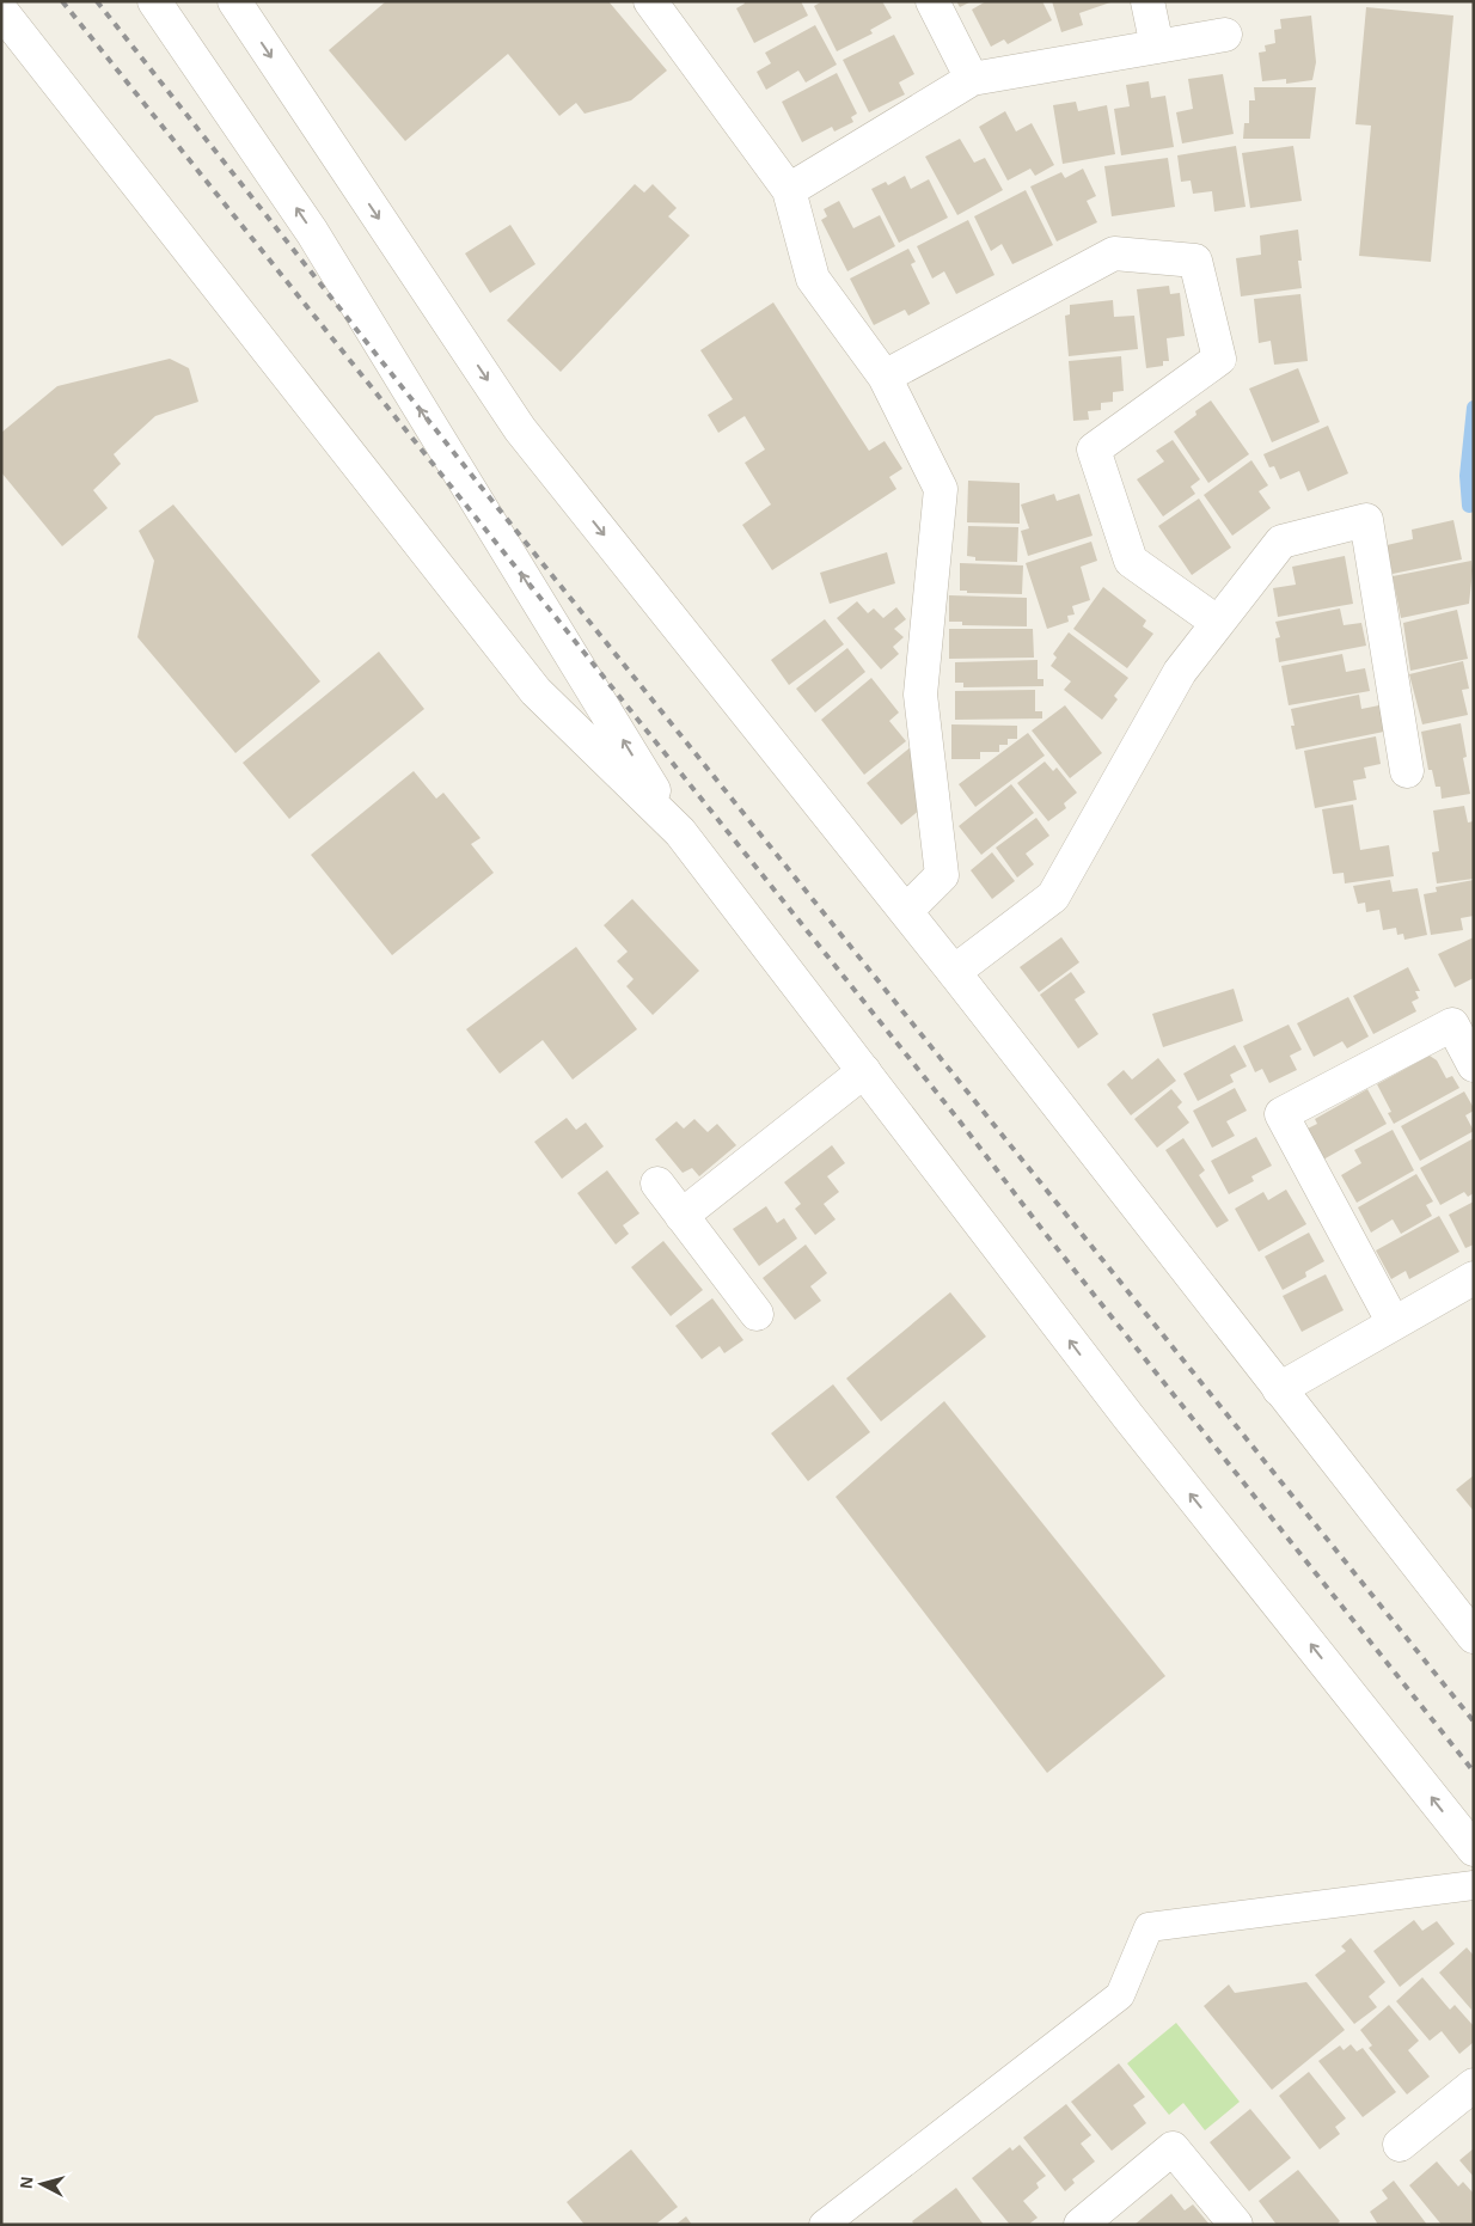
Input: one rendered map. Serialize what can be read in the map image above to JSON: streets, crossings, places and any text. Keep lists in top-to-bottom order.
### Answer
{
  "north": "left"
}
